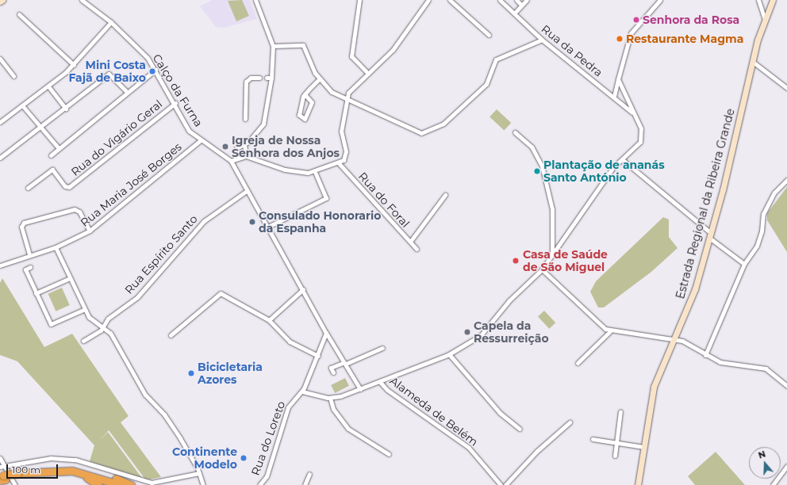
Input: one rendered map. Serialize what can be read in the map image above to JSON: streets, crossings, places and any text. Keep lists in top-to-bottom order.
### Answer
{
  "streets": {
    "main road": ["Estrada Regional da Ribeira Grande"],
    "street": [
      "Rua da Pedra",
      "Calço da Furna",
      "Rua do Vigário Geral",
      "Rua Maria José Borges",
      "Rua do Foral",
      "Rua Espírito Santo",
      "Alameda de Belém",
      "Rua do Loreto"
    ]
  },
  "crossings": [
    ["Calço da Furna", "Rua do Vigário Geral"],
    ["Calço da Furna", "Rua Maria José Borges"]
  ],
  "places": [
    "Senhora da Rosa",
    "Restaurante Magma",
    "Mini Costa Fajã de Baixo",
    "Igreja de Nossa Senhora dos Anjos",
    "Plantação de ananás Santo António",
    "Consulado Honorario da Espanha",
    "Casa de Saúde de São Miguel",
    "Capela da Ressurreição",
    "Bicicletaria Azores",
    "Continente Modelo"
  ],
  "scale_bar": "100 m",
  "north": "top"
}
